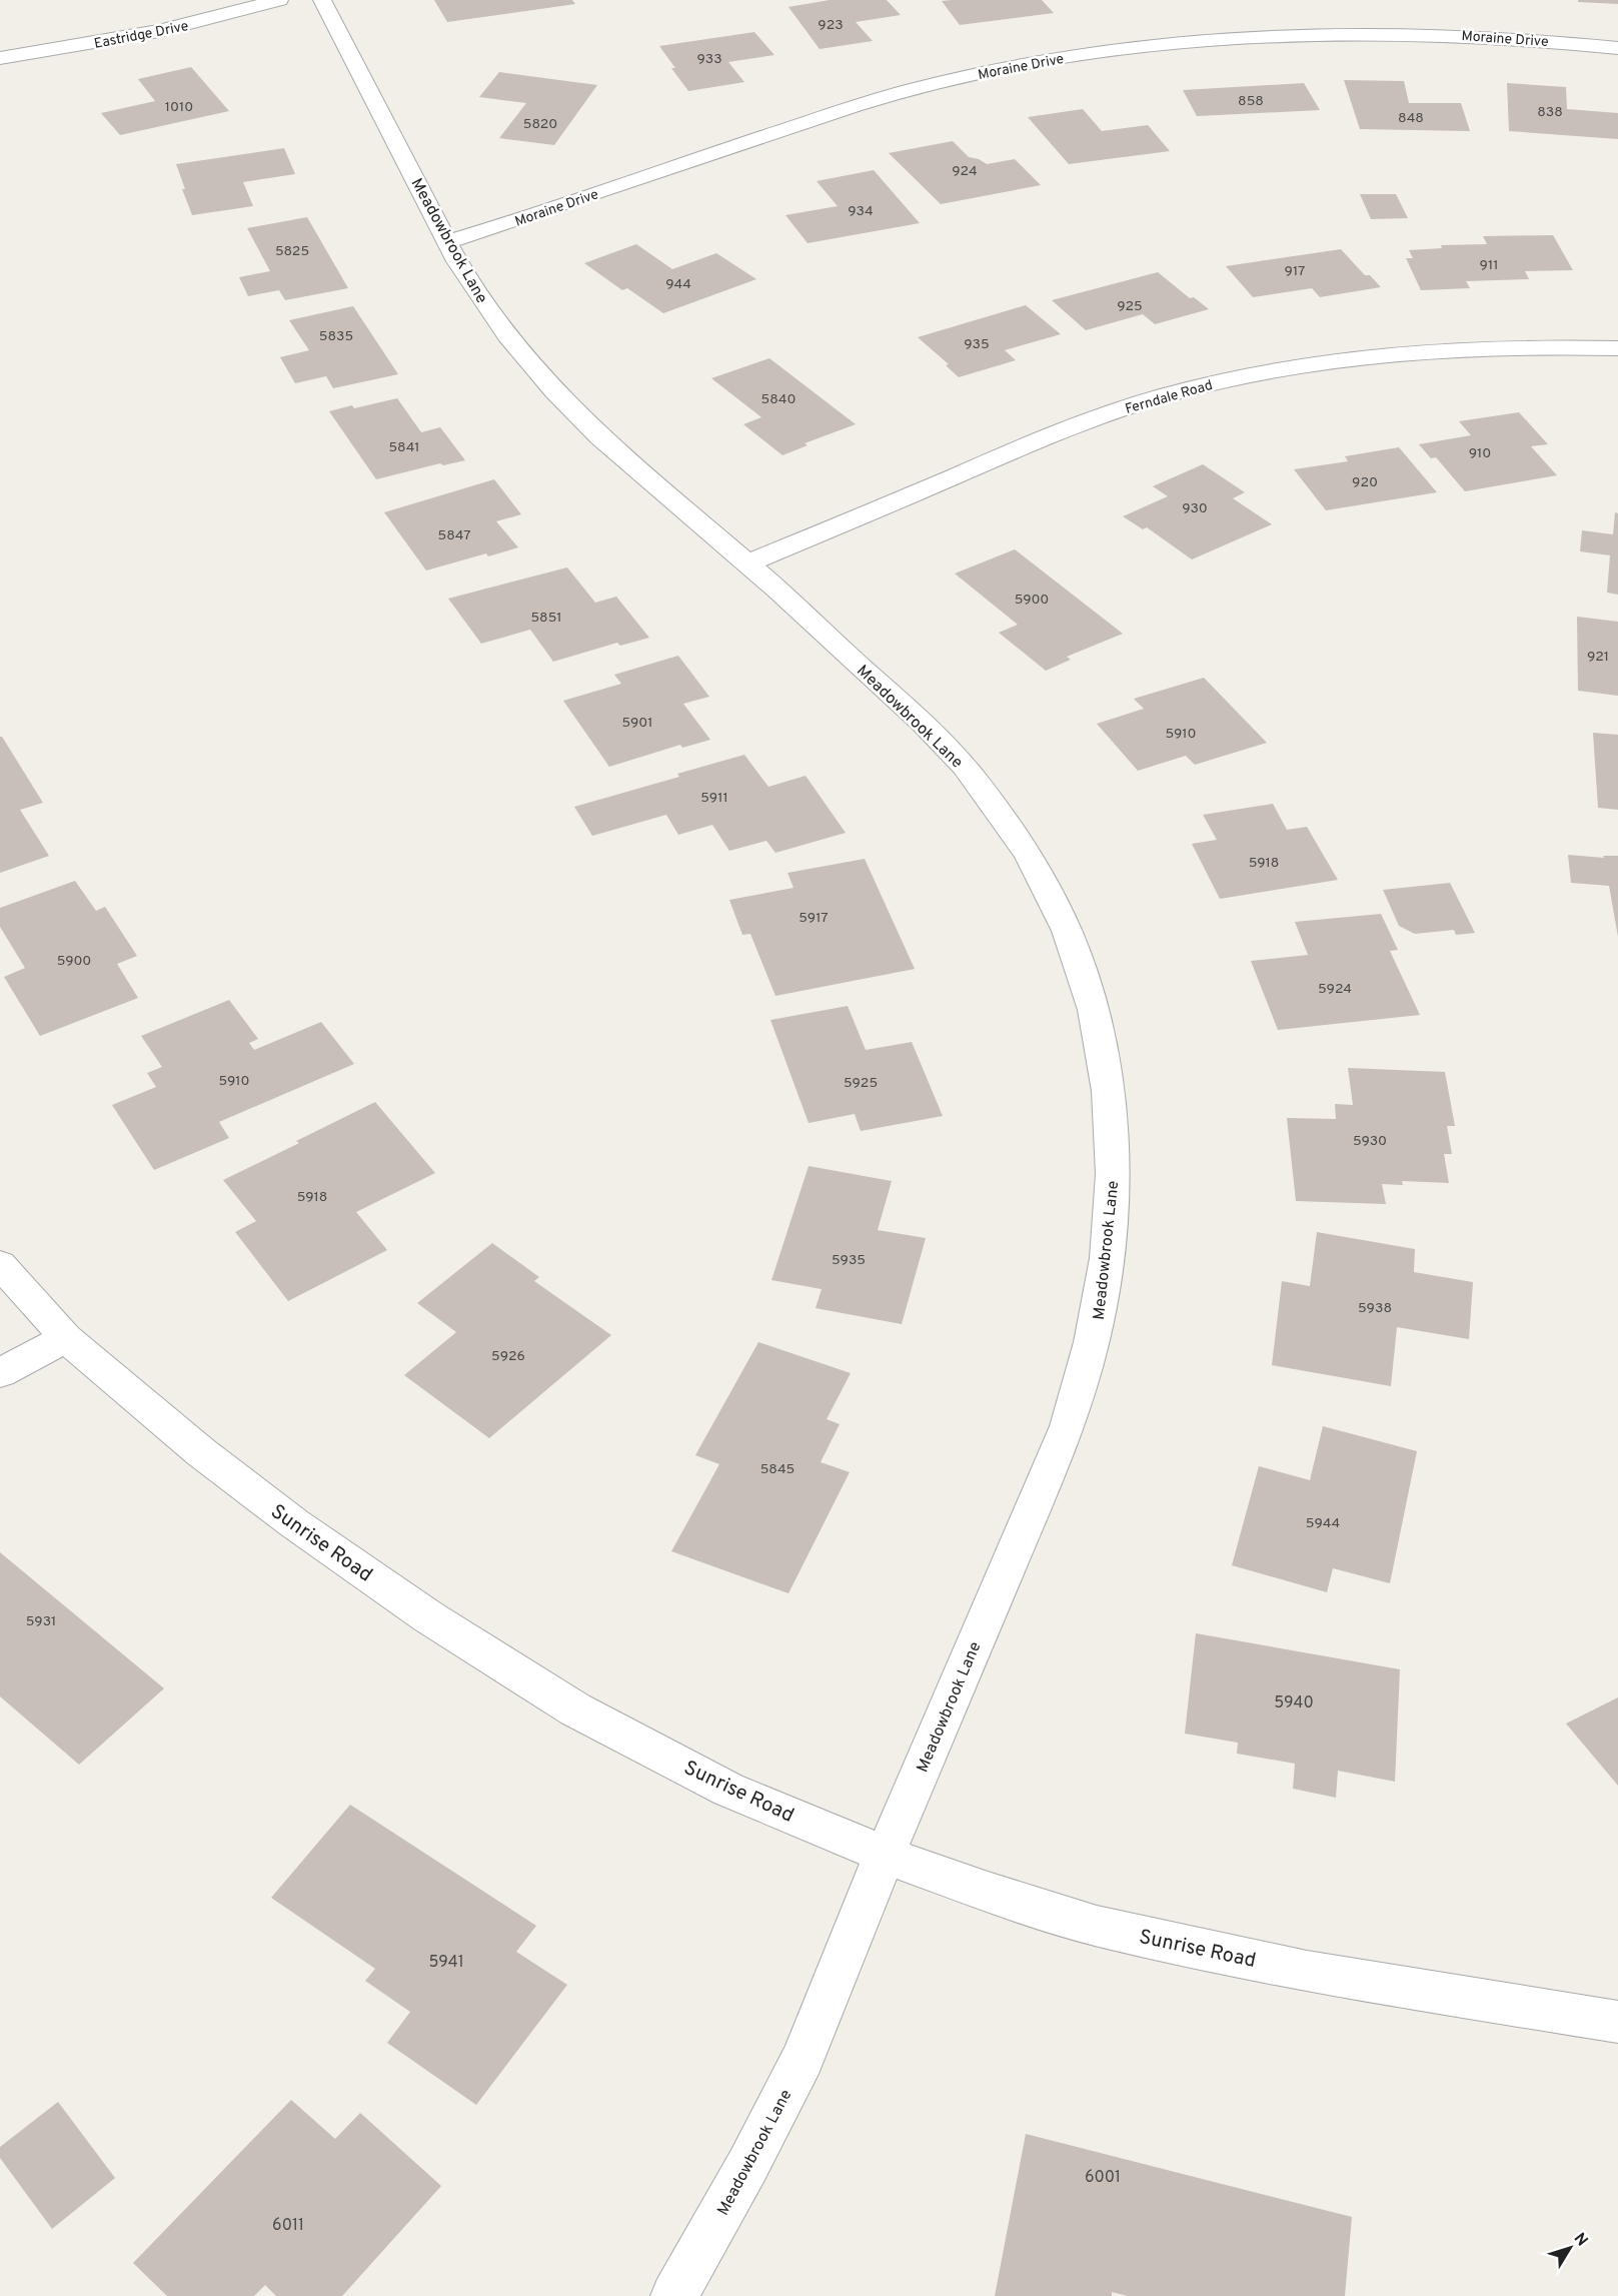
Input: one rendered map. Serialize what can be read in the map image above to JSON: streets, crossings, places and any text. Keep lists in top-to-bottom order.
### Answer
{
  "streets": {
    "street": [
      "Eastridge Drive",
      "Moraine Drive",
      "Meadowbrook Lane",
      "Ferndale Road",
      "Sunrise Road"
    ]
  },
  "crossings": [
    ["Moraine Drive", "Meadowbrook Lane"],
    ["Meadowbrook Lane", "Ferndale Road"],
    ["Meadowbrook Lane", "Sunrise Road"]
  ],
  "house_numbers": [
    "923",
    "933",
    "858",
    "1010",
    "838",
    "848",
    "5820",
    "924",
    "934",
    "5825",
    "911",
    "917",
    "944",
    "925",
    "5835",
    "935",
    "5840",
    "5841",
    "910",
    "920",
    "930",
    "5847",
    "5900",
    "5851",
    "921",
    "5901",
    "5910",
    "5911",
    "5918",
    "5917",
    "5900",
    "5924",
    "5910",
    "5925",
    "5930",
    "5918",
    "5935",
    "5938",
    "5926",
    "5845",
    "5944",
    "5931",
    "5940",
    "5941",
    "6001",
    "6011"
  ],
  "north": "top right"
}
